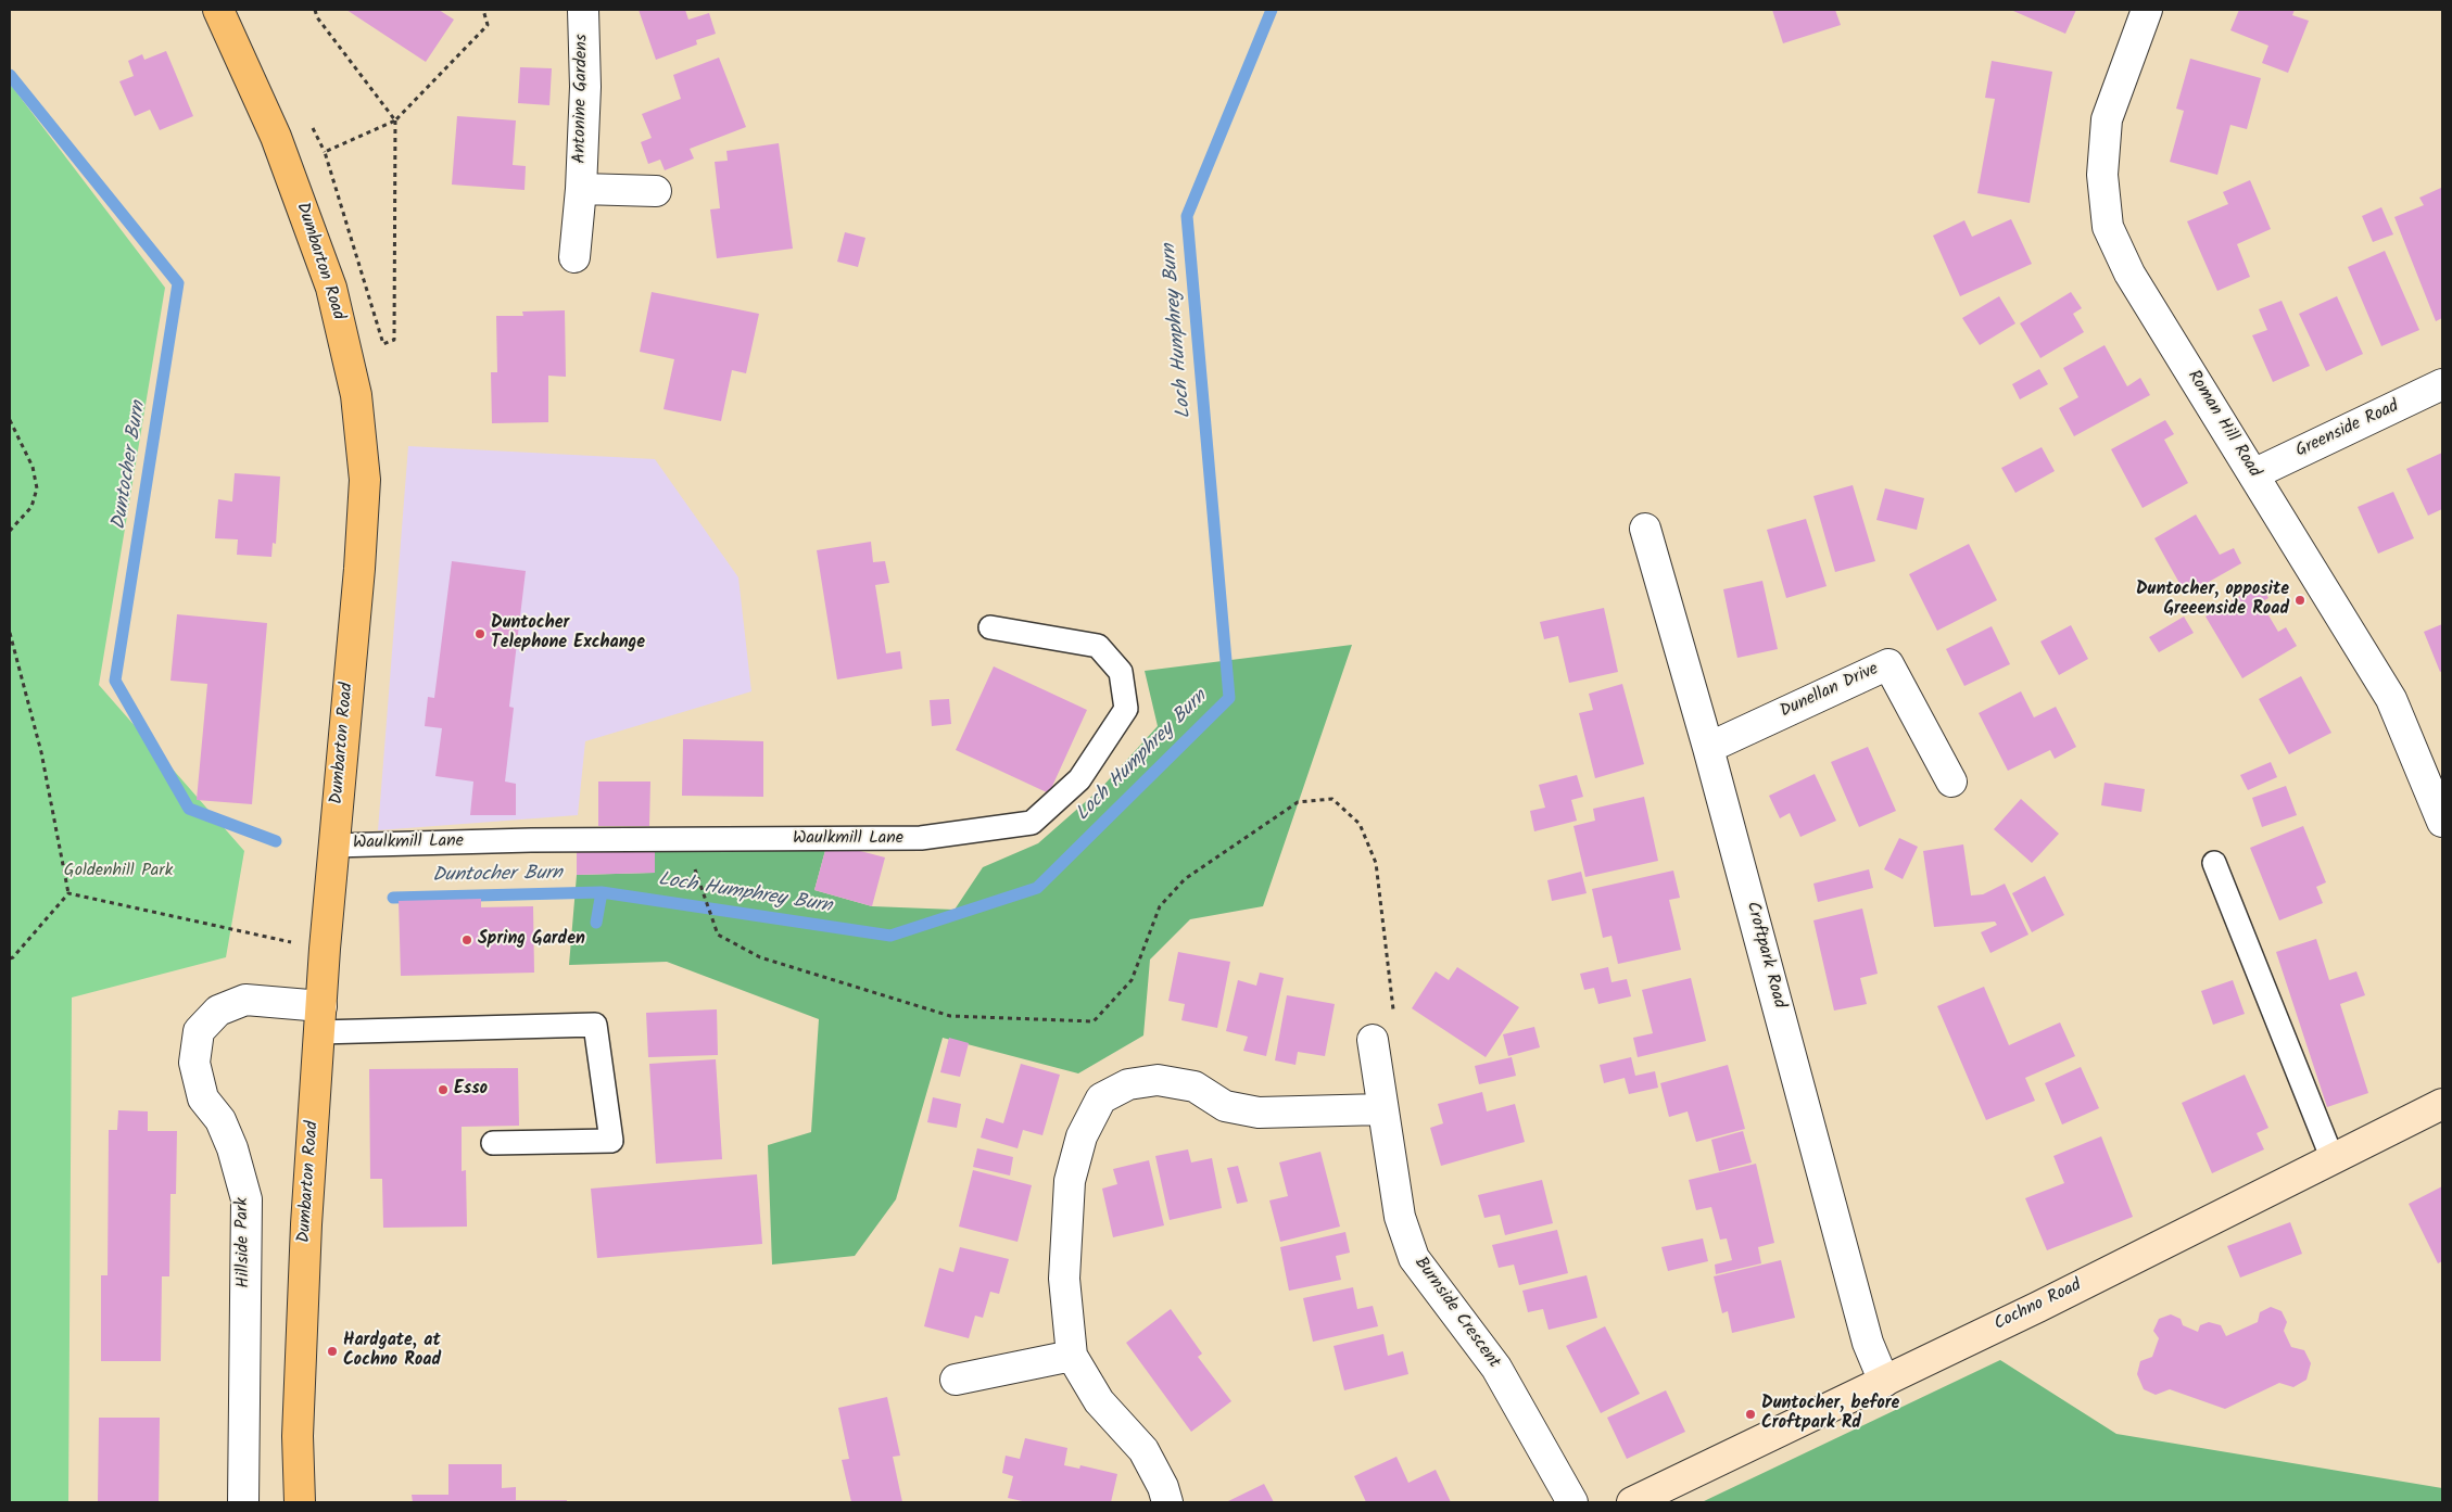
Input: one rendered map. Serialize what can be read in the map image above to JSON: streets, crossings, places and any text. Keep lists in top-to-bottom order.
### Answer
{
  "streets": {
    "main road": ["Dumbarton Road"],
    "street": [
      "Antonine Gardens",
      "Roman Hill Road",
      "Greenside Road",
      "Dunellan Drive",
      "Croftpark Road",
      "Hillside Park",
      "Cochno Road",
      "Burnside Crescent"
    ],
    "lane": ["Waulkmill Lane"]
  },
  "crossings": [
    ["Dumbarton Road", "Waulkmill Lane"],
    ["Dumbarton Road", "Hillside Park"],
    ["Roman Hill Road", "Greenside Road"],
    ["Dunellan Drive", "Croftpark Road"],
    ["Croftpark Road", "Cochno Road"]
  ],
  "water": ["Loch Humphrey Burn", "Duntocher Burn"],
  "parks": ["Goldenhill Park"],
  "places": [
    "Duntocher, opposite Greeenside Road",
    "Duntocher Telephone Exchange",
    "Spring Garden",
    "Esso",
    "Hardgate, at Cochno Road",
    "Duntocher, before Croftpark Rd"
  ]
}
